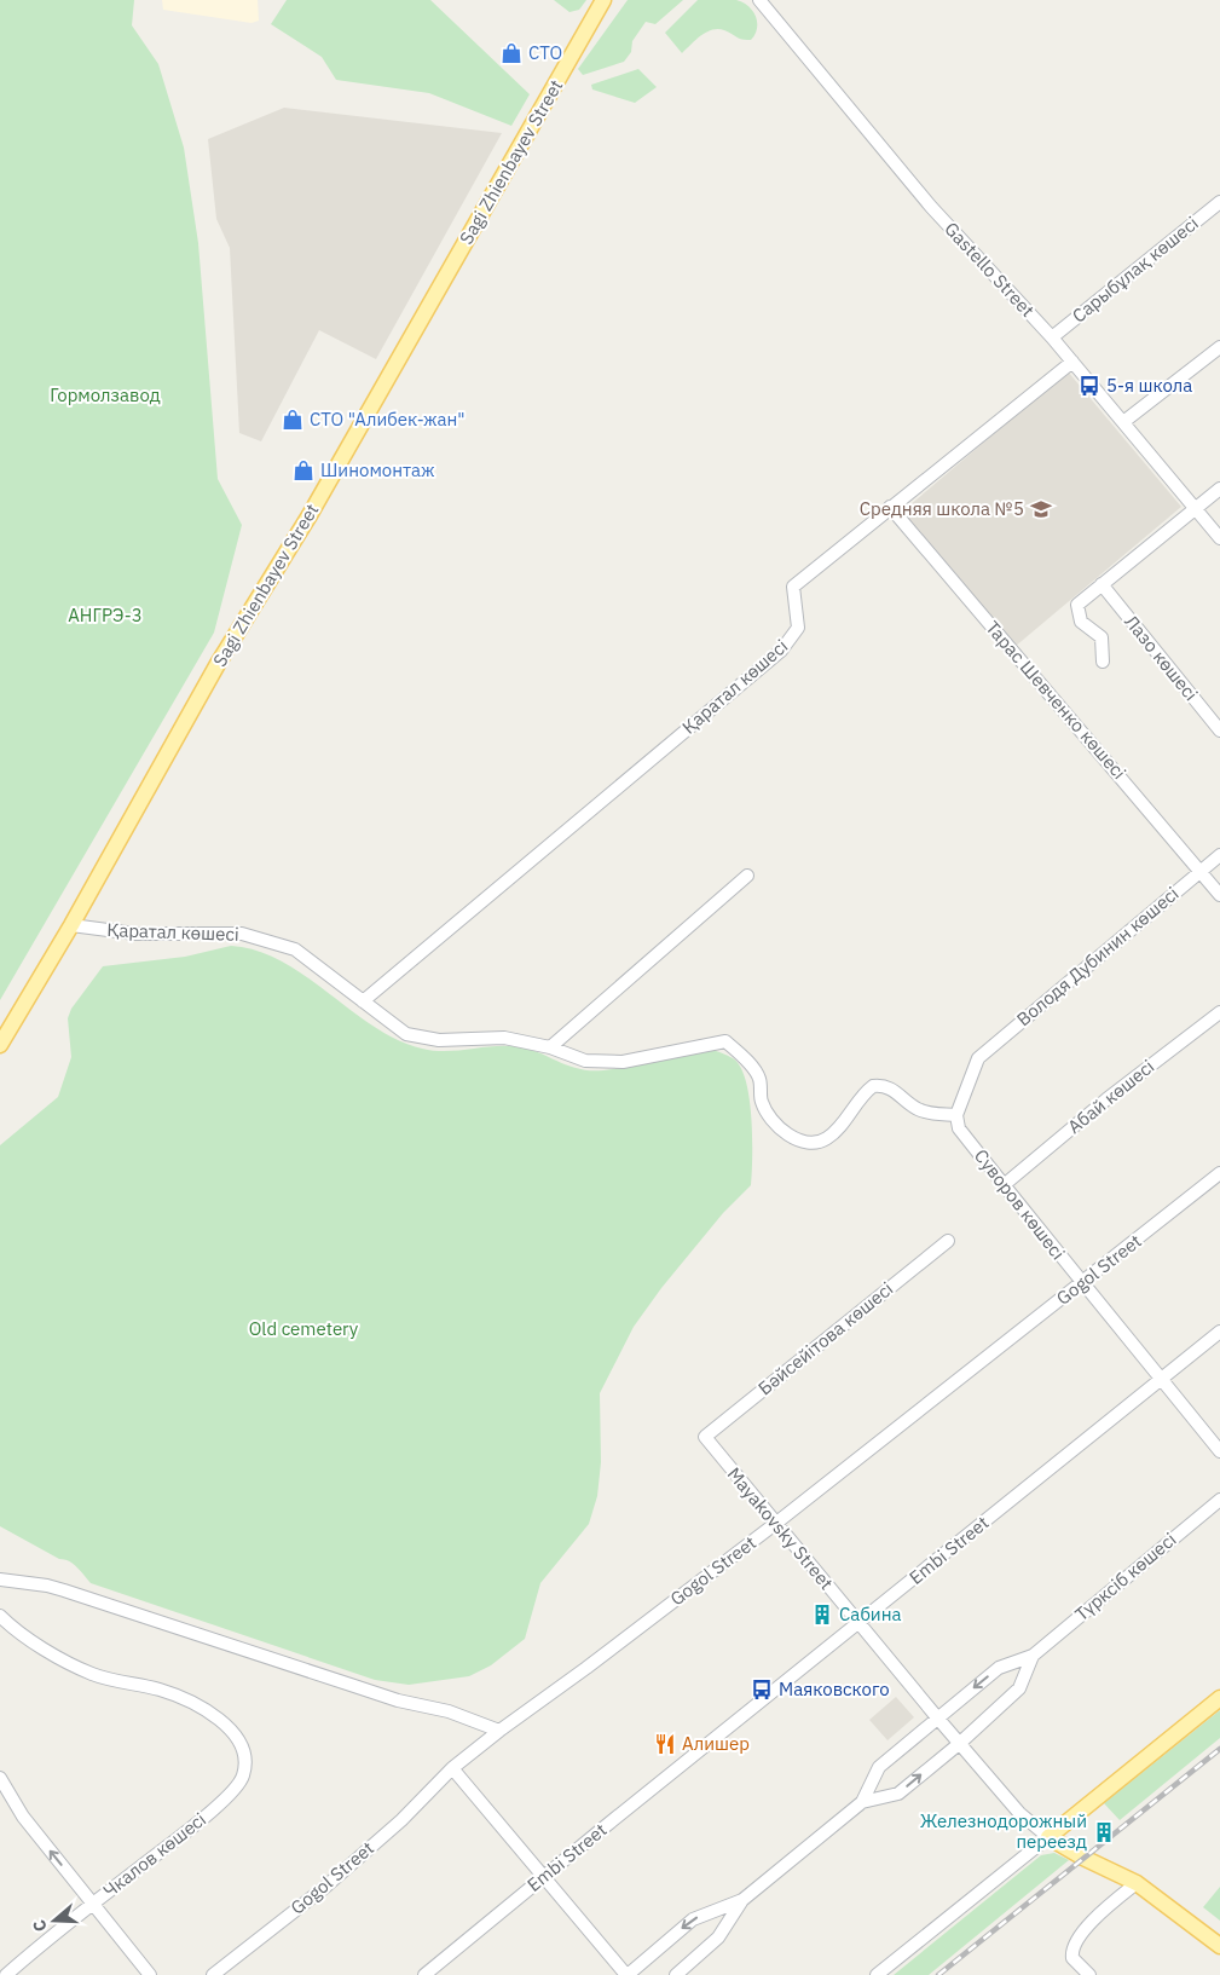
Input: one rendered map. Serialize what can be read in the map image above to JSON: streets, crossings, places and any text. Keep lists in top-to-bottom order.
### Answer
{
  "streets": {
    "main road": ["Sagi Zhienbayev Street"],
    "street": [
      "Gastello Street",
      "Сарыбұлақ көшесі",
      "Лазо көшесі",
      "Қаратал көшесі",
      "Тарас Шевченко көшесі",
      "Володя Дубинин көшесі",
      "Абай көшесі",
      "Суворов көшесі",
      "Gogol Street",
      "Бәйсейітова көшесі",
      "Mayakovsky Street",
      "Embi Street",
      "Түрксіб көшесі",
      "Чкалов көшесі"
    ]
  },
  "crossings": [
    ["Sagi Zhienbayev Street", "Қаратал көшесі"],
    ["Gastello Street", "Сарыбұлақ көшесі"],
    ["Gastello Street", "Лазо көшесі"],
    ["Gastello Street", "Қаратал көшесі"],
    ["Қаратал көшесі", "Тарас Шевченко көшесі"],
    ["Қаратал көшесі", "Володя Дубинин көшесі"],
    ["Қаратал көшесі", "Суворов көшесі"],
    ["Тарас Шевченко көшесі", "Володя Дубинин көшесі"],
    ["Володя Дубинин көшесі", "Суворов көшесі"],
    ["Абай көшесі", "Суворов көшесі"],
    ["Суворов көшесі", "Gogol Street"],
    ["Суворов көшесі", "Embi Street"],
    ["Gogol Street", "Mayakovsky Street"],
    ["Бәйсейітова көшесі", "Mayakovsky Street"],
    ["Mayakovsky Street", "Embi Street"],
    ["Mayakovsky Street", "Түрксіб көшесі"]
  ],
  "parks": ["Гормолзавод", "АНГРЭ-3", "Old cemetery"],
  "places": {
    "shop": ["СТО", "СТО \"Алибек-жан\"", "Шиномонтаж"],
    "bus stop": ["5-я школа", "Маяковского"],
    "school or university": ["Средняя школа №5"],
    "building": ["Сабина", "Железнодорожный переезд"],
    "restaurant": ["Алишер"]
  },
  "north": "left"
}
